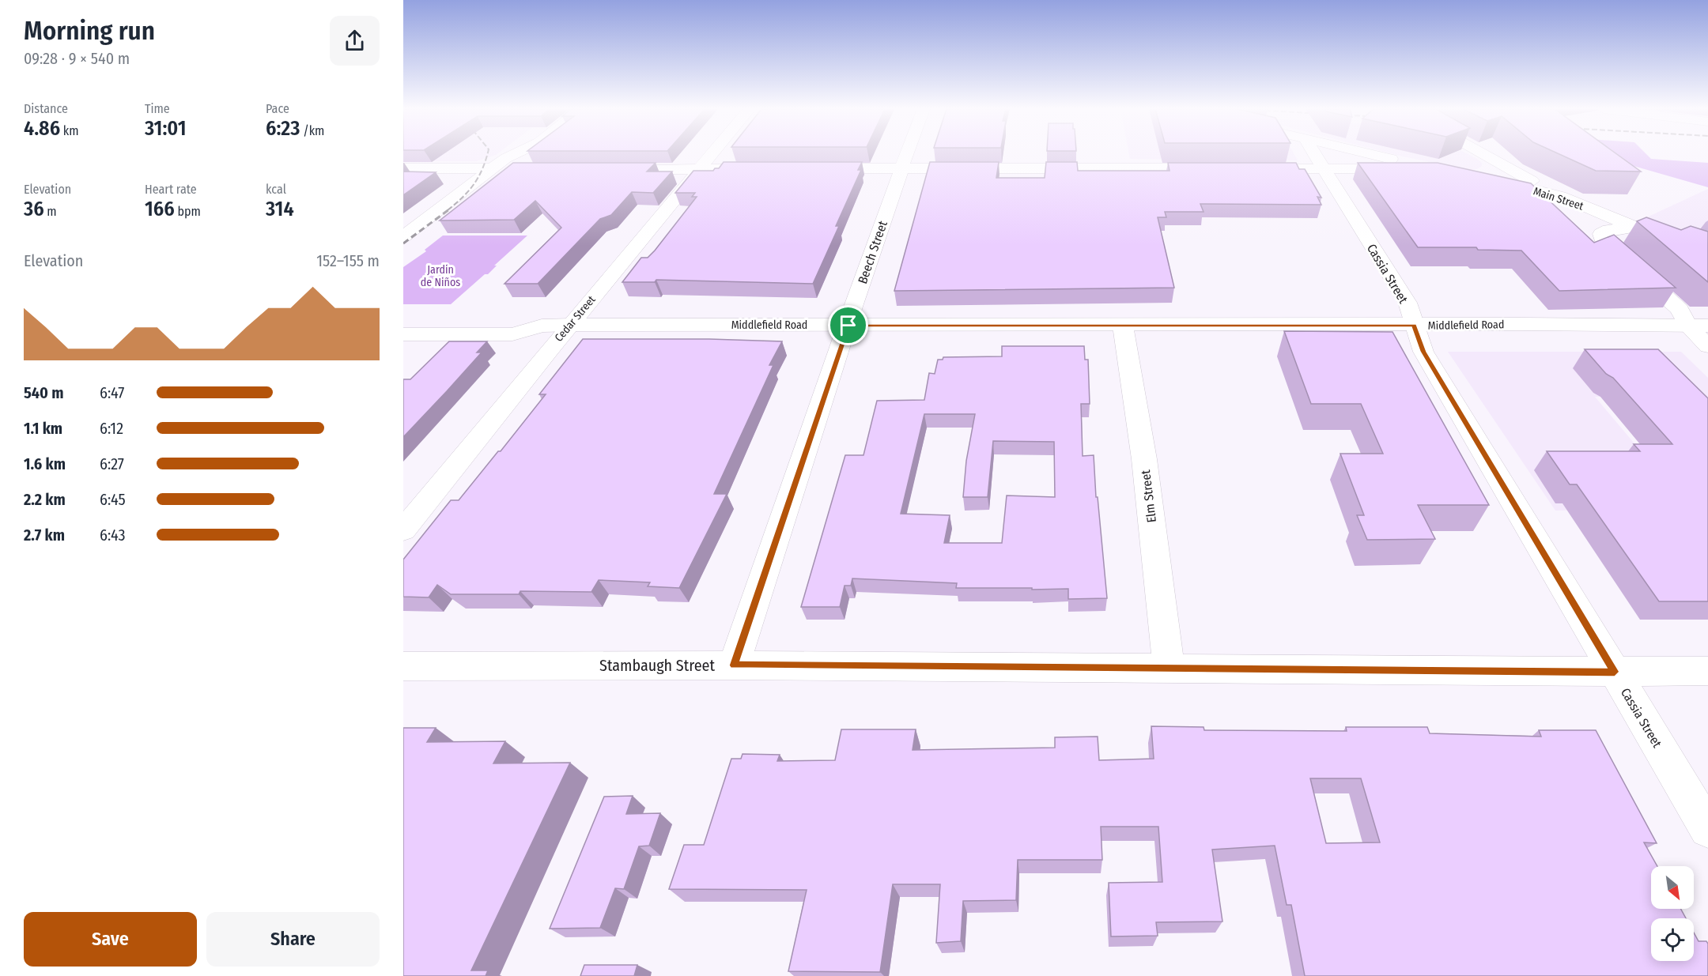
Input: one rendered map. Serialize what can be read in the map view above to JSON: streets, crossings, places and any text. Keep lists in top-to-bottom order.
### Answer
{
  "streets": {
    "street": [
      "Main Street",
      "Beech Street",
      "Cassia Street",
      "Cedar Street",
      "Middlefield Road",
      "Elm Street",
      "Stambaugh Street"
    ]
  },
  "crossings": [
    ["Beech Street", "Middlefield Road"],
    ["Beech Street", "Stambaugh Street"],
    ["Cassia Street", "Middlefield Road"],
    ["Cassia Street", "Stambaugh Street"],
    ["Cedar Street", "Middlefield Road"],
    ["Middlefield Road", "Elm Street"],
    ["Elm Street", "Stambaugh Street"]
  ],
  "parks": ["Jardin de Niños"],
  "north": "bottom right",
  "page": {
    "heading": ["Morning run", "09:28 · 9 × 540 m"],
    "stats": [
      ["Distance", "4.86 km"],
      ["Time", "31:01"],
      ["Pace", "6:23 /km"],
      ["Elevation", "36 m"],
      ["Heart rate", "166 bpm"],
      ["kcal", "314"]
    ],
    "chart": ["Elevation", "152–155 m"],
    "list": [
      {
        "name": "540 m",
        "note": "6:47"
      },
      {
        "name": "1.1 km",
        "note": "6:12"
      },
      {
        "name": "1.6 km",
        "note": "6:27"
      },
      {
        "name": "2.2 km",
        "note": "6:45"
      },
      {
        "name": "2.7 km",
        "note": "6:43"
      }
    ],
    "buttons": ["Save", "Share"]
  }
}
